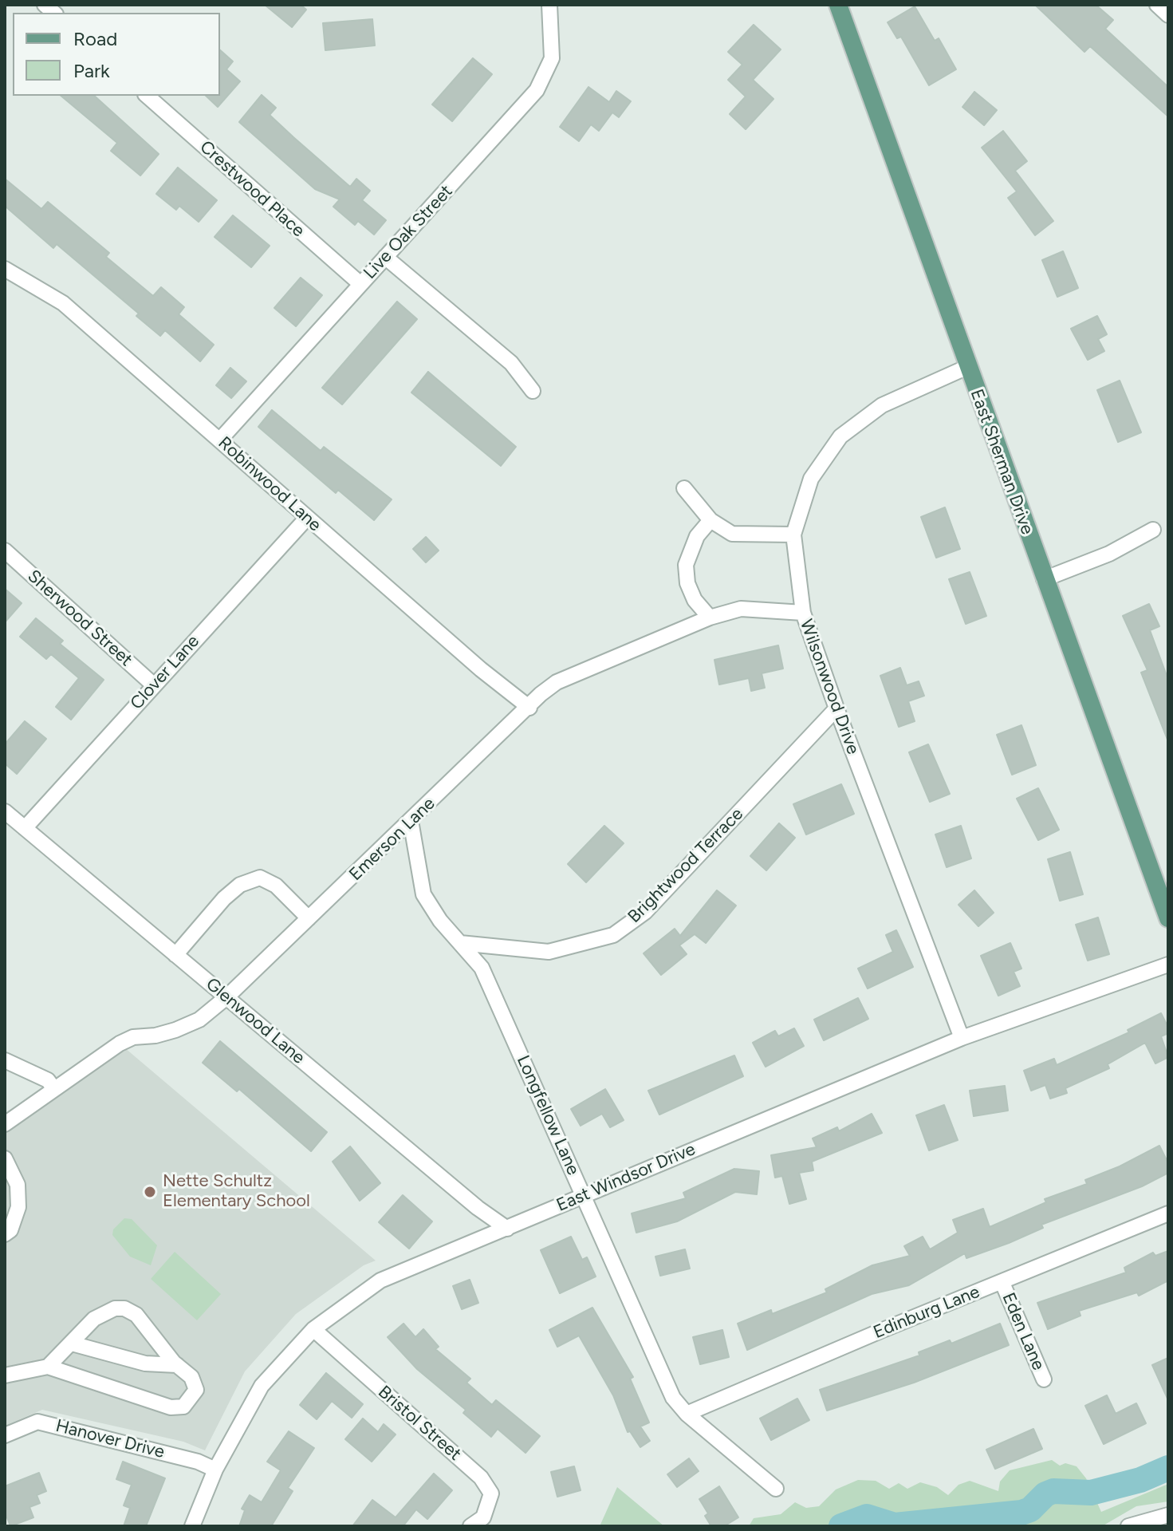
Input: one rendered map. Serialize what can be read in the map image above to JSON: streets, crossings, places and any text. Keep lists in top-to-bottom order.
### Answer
{
  "streets": {
    "main road": ["East Sherman Drive"],
    "street": [
      "Crestwood Place",
      "Live Oak Street",
      "Robinwood Lane",
      "Sherwood Street",
      "Clover Lane",
      "Wilsonwood Drive",
      "Emerson Lane",
      "Brightwood Terrace",
      "Glenwood Lane",
      "Longfellow Lane",
      "East Windsor Drive",
      "Edinburg Lane",
      "Eden Lane",
      "Bristol Street",
      "Hanover Drive"
    ]
  },
  "crossings": [
    ["Crestwood Place", "Live Oak Street"],
    ["Live Oak Street", "Robinwood Lane"],
    ["East Sherman Drive", "Wilsonwood Drive"],
    ["Robinwood Lane", "Clover Lane"],
    ["Robinwood Lane", "Emerson Lane"],
    ["Sherwood Street", "Clover Lane"],
    ["Clover Lane", "Glenwood Lane"],
    ["Wilsonwood Drive", "Emerson Lane"],
    ["Wilsonwood Drive", "Brightwood Terrace"],
    ["Wilsonwood Drive", "East Windsor Drive"],
    ["Emerson Lane", "Glenwood Lane"],
    ["Emerson Lane", "Longfellow Lane"],
    ["Brightwood Terrace", "Longfellow Lane"],
    ["Glenwood Lane", "East Windsor Drive"],
    ["Longfellow Lane", "East Windsor Drive"],
    ["Longfellow Lane", "Edinburg Lane"],
    ["East Windsor Drive", "Bristol Street"],
    ["East Windsor Drive", "Hanover Drive"],
    ["Edinburg Lane", "Eden Lane"]
  ],
  "places": ["Nette Schultz Elementary School"],
  "legend": ["Road", "Park"]
}
